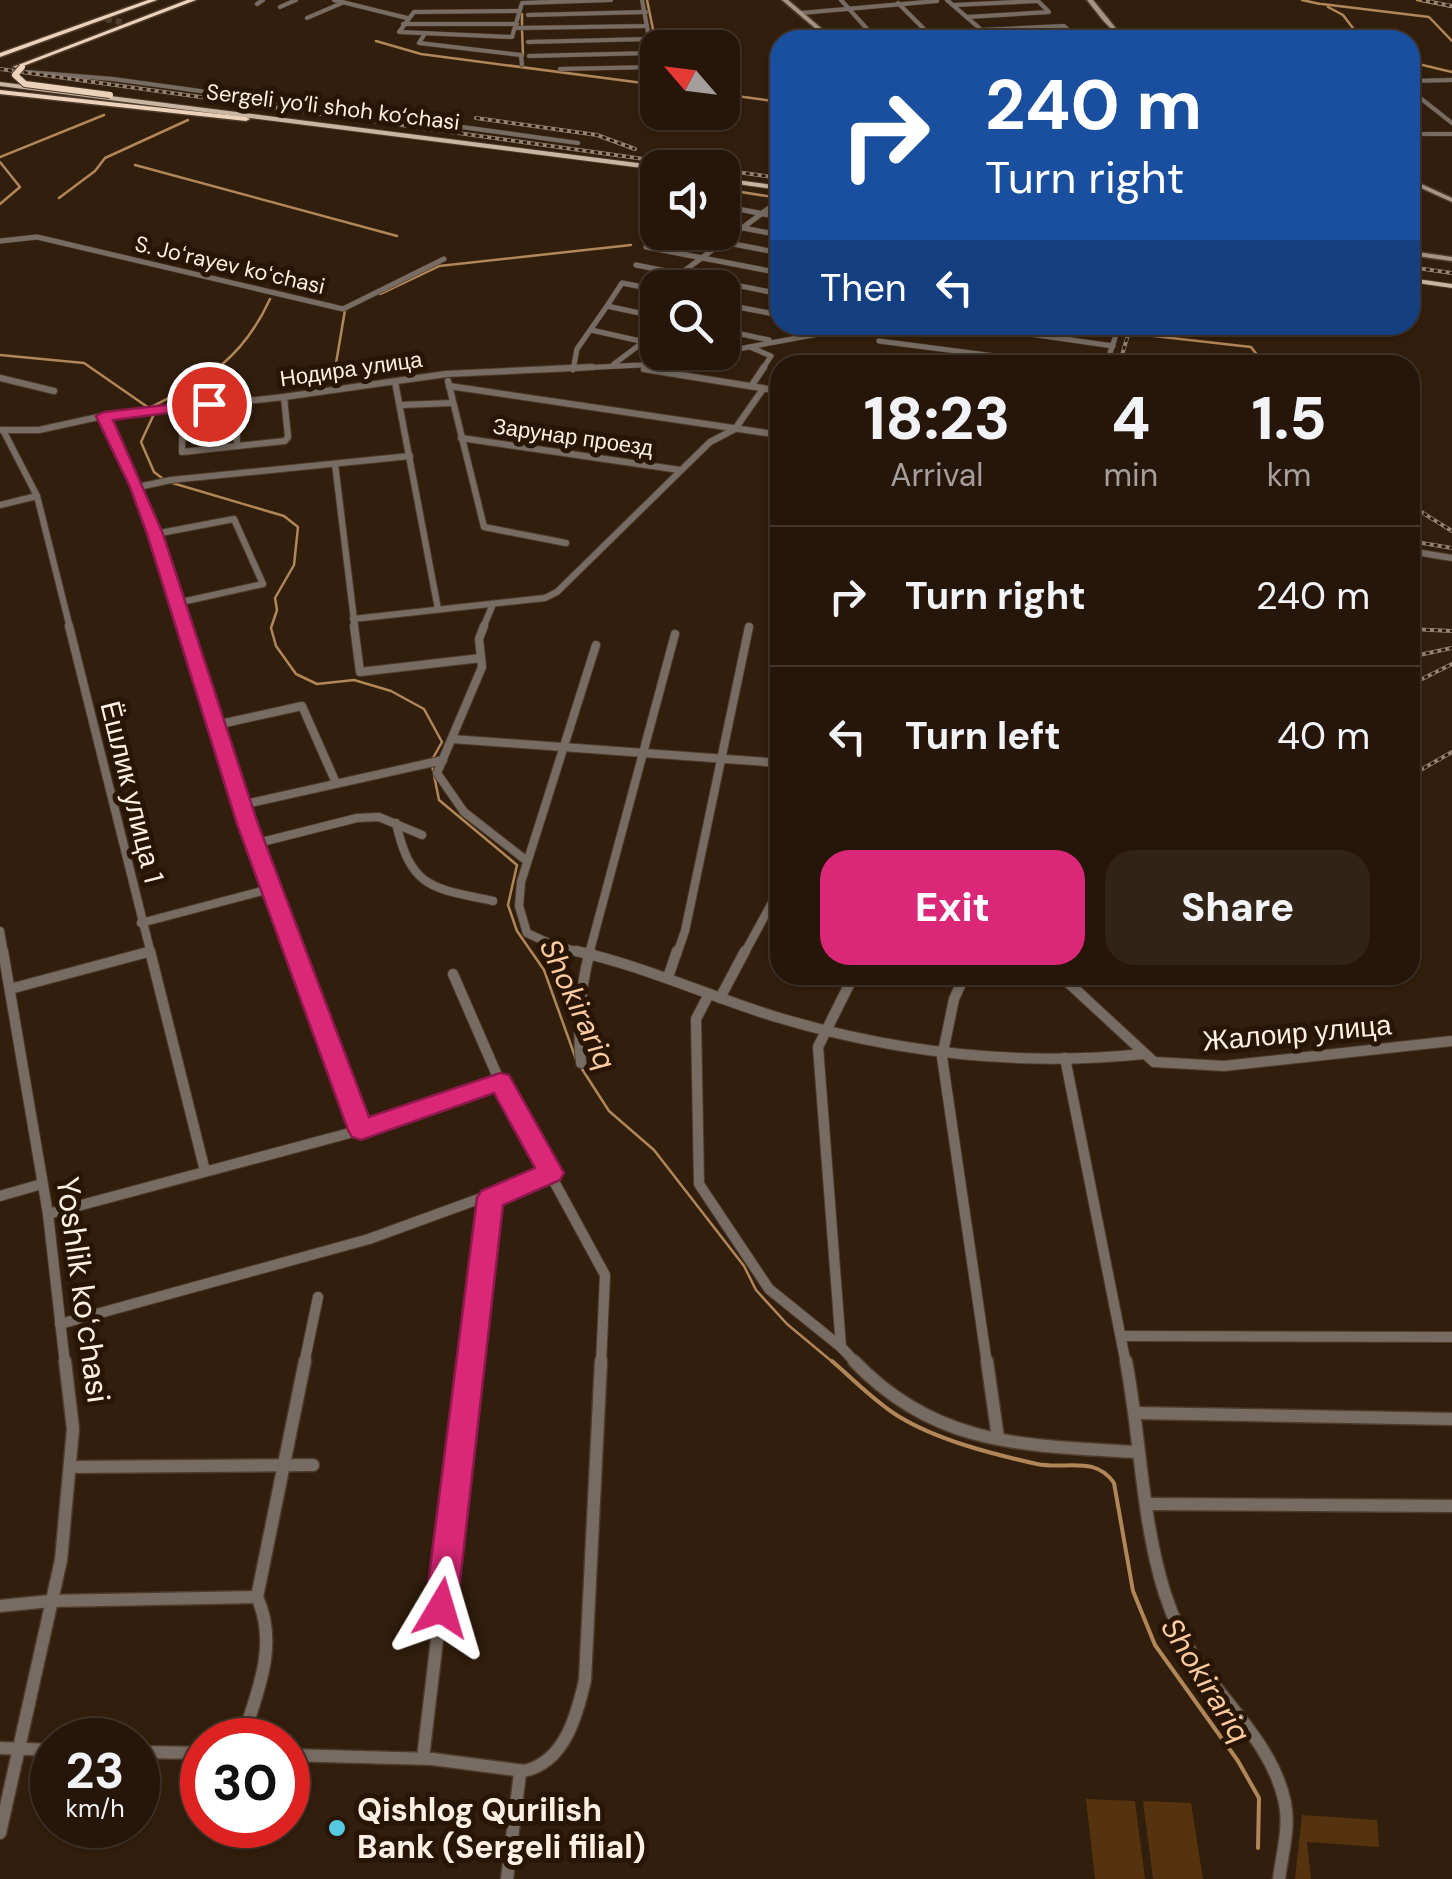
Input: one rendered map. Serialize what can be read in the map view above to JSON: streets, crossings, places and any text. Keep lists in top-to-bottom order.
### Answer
{
  "streets": {
    "main road": ["Sergeli yo‘li shoh ko‘chasi"],
    "street": [
      "S. Joʻrayev koʻchasi",
      "Нодира улица",
      "Зарунар проезд",
      "Ёшлик улица 1",
      "Жалоир улица",
      "Yoshlik koʻchasi"
    ]
  },
  "crossings": [
    ["Нодира улица", "Ёшлик улица 1"]
  ],
  "water": ["Shokirariq"],
  "places": ["Qishlog Qurilish Bank (Sergeli filial)"],
  "north": "top left",
  "page": {
    "turn": ["240 m", "Turn right"],
    "then": "Then",
    "eta": [
      "18:23",
      "Arrival",
      "4",
      "min",
      "1.5",
      "km"
    ],
    "list": [
      {
        "name": "Turn right",
        "value": "240 m"
      },
      {
        "name": "Turn left",
        "value": "40 m"
      }
    ],
    "buttons": ["Exit", "Share"],
    "speed": "23 km/h",
    "limit": "30"
  }
}
